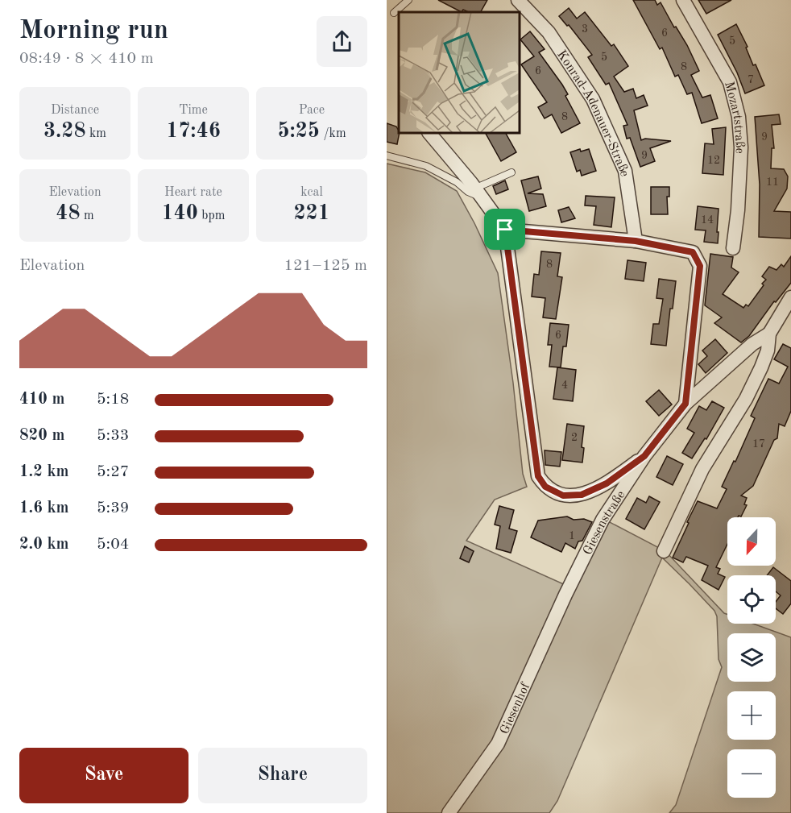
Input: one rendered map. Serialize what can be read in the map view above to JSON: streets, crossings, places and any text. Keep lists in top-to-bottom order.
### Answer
{
  "streets": {
    "street": [
      "Konrad-Adenauer-Straße",
      "Mozartstraße",
      "Giesenstraße",
      "Giesenhof"
    ]
  },
  "crossings": [
    ["Giesenstraße", "Giesenhof"]
  ],
  "house_numbers": [
    "3",
    "6",
    "5",
    "5",
    "8",
    "6",
    "7",
    "8",
    "9",
    "9",
    "12",
    "11",
    "14",
    "8",
    "6",
    "4",
    "2",
    "17",
    "1"
  ],
  "north": "bottom",
  "page": {
    "heading": ["Morning run", "08:49 · 8 × 410 m"],
    "stats": [
      ["Distance", "3.28 km"],
      ["Time", "17:46"],
      ["Pace", "5:25 /km"],
      ["Elevation", "48 m"],
      ["Heart rate", "140 bpm"],
      ["kcal", "221"]
    ],
    "chart": ["Elevation", "121–125 m"],
    "list": [
      {
        "name": "410 m",
        "note": "5:18"
      },
      {
        "name": "820 m",
        "note": "5:33"
      },
      {
        "name": "1.2 km",
        "note": "5:27"
      },
      {
        "name": "1.6 km",
        "note": "5:39"
      },
      {
        "name": "2.0 km",
        "note": "5:04"
      }
    ],
    "map_buttons": ["+", "−"],
    "buttons": ["Save", "Share"]
  }
}
